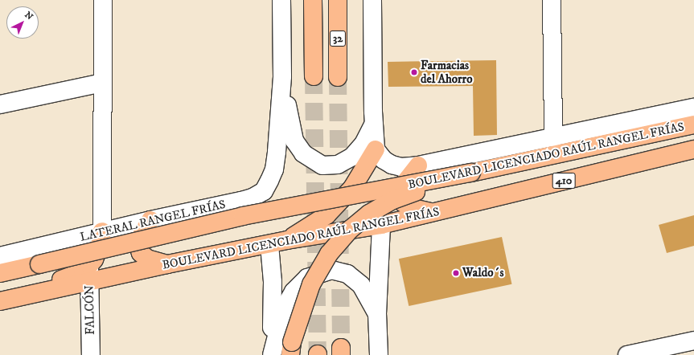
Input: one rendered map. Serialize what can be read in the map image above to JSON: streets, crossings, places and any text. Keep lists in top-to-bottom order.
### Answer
{
  "streets": {
    "main road": ["32", "BOULEVARD LICENCIADO RAÚL RANGEL FRÍAS", "410"],
    "street": ["LATERAL RANGEL FRÍAS", "FALCÓN"]
  },
  "crossings": [
    ["BOULEVARD LICENCIADO RAÚL RANGEL FRÍAS", "FALCÓN"]
  ],
  "places": ["Farmacias del Ahorro", "Waldo´s"],
  "north": "top right"
}
